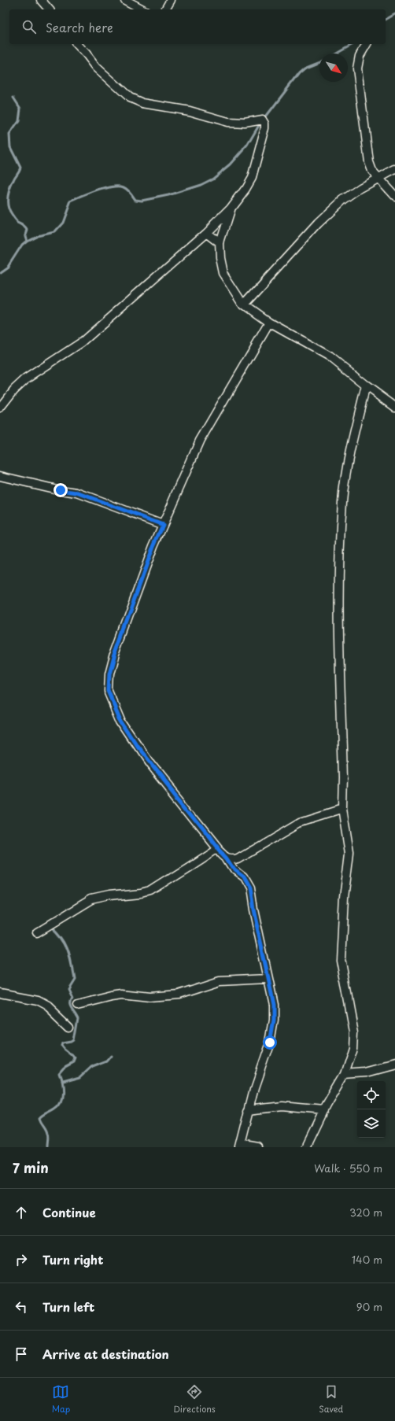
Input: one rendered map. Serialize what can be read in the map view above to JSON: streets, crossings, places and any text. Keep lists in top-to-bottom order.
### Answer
{
  "north": "bottom right",
  "page": {
    "search": "Search here",
    "heading": ["7 min", "Walk · 550 m"],
    "list": [
      ["Continue", "320 m"],
      ["Turn right", "140 m"],
      ["Turn left", "90 m"],
      "Arrive at destination"
    ],
    "nav": ["Map", "Directions", "Saved"]
  }
}
